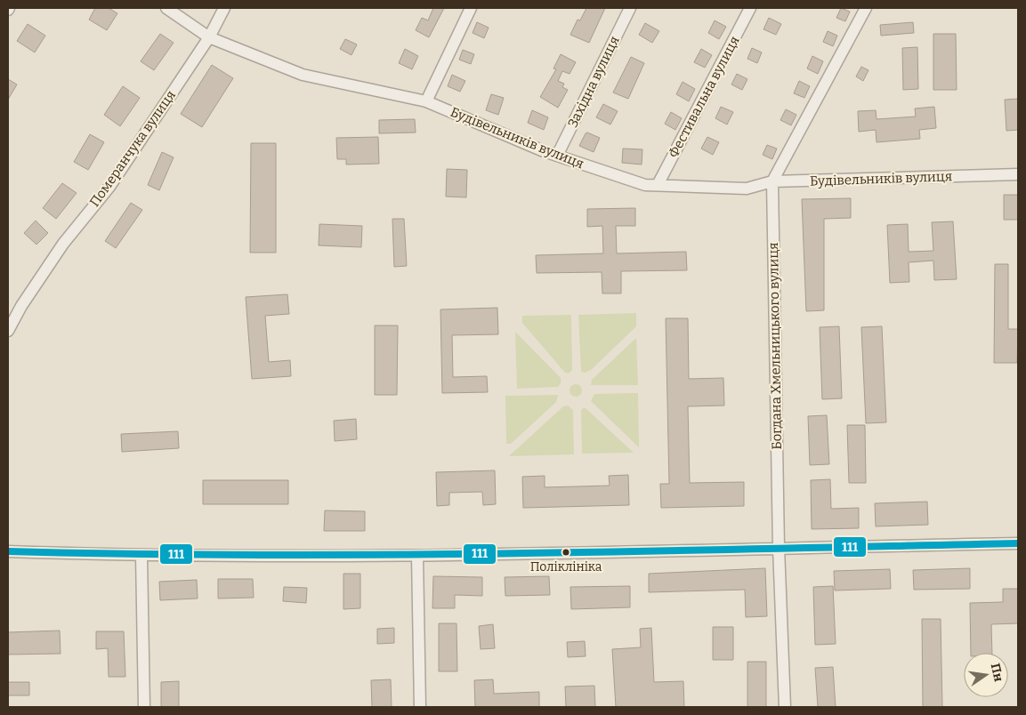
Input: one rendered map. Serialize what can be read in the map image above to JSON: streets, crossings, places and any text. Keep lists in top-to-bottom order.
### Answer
{
  "streets": {
    "street": [
      "Західна вулиця",
      "Фестивальна вулиця",
      "Будівельників вулиця",
      "Померанчука вулиця",
      "Богдана Хмельницького вулиця"
    ]
  },
  "crossings": [
    ["Західна вулиця", "Будівельників вулиця"],
    ["Фестивальна вулиця", "Будівельників вулиця"],
    ["Будівельників вулиця", "Померанчука вулиця"],
    ["Будівельників вулиця", "Богдана Хмельницького вулиця"]
  ],
  "places": ["Поліклініка"],
  "lines": ["transit line 111"],
  "north": "right"
}
